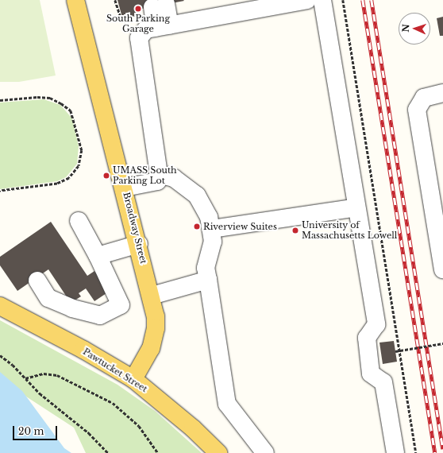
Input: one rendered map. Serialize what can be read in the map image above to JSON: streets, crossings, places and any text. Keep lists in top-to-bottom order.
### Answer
{
  "streets": {
    "main road": ["Broadway Street", "Pawtucket Street"]
  },
  "crossings": [
    ["Broadway Street", "Pawtucket Street"]
  ],
  "places": [
    "South Parking Garage",
    "UMASS South Parking Lot",
    "Riverview Suites",
    "University of Massachusetts Lowell"
  ],
  "scale_bar": "20 m",
  "north": "left"
}
